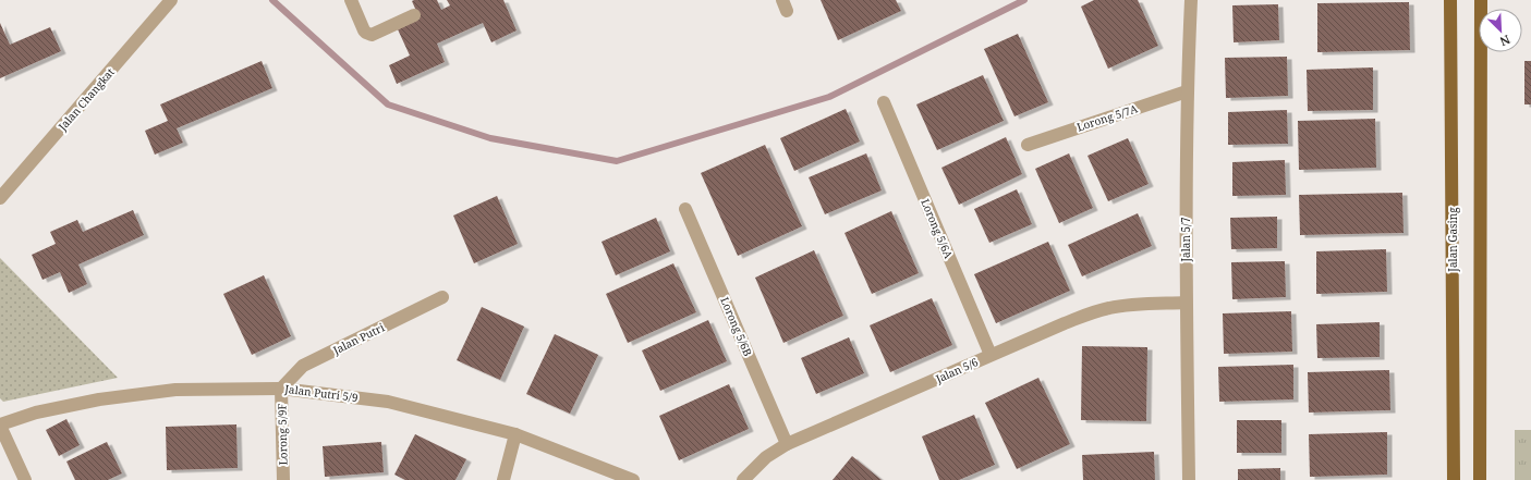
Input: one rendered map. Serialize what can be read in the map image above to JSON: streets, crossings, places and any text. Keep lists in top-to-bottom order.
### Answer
{
  "streets": {
    "main road": ["Jalan Gasing"],
    "street": [
      "Jalan Changkat",
      "Lorong 5/7A",
      "Lorong 5/6A",
      "Jalan 5/7",
      "Lorong 5/6B",
      "Jalan Putri",
      "Jalan 5/6",
      "Jalan Putri 5/9",
      "Lorong 5/9F"
    ]
  },
  "crossings": [
    ["Lorong 5/7A", "Jalan 5/7"],
    ["Lorong 5/6A", "Jalan 5/6"],
    ["Jalan 5/7", "Jalan 5/6"],
    ["Lorong 5/6B", "Jalan 5/6"],
    ["Jalan Putri", "Jalan Putri 5/9"],
    ["Jalan Putri", "Lorong 5/9F"],
    ["Jalan Putri 5/9", "Lorong 5/9F"]
  ],
  "north": "bottom right"
}
